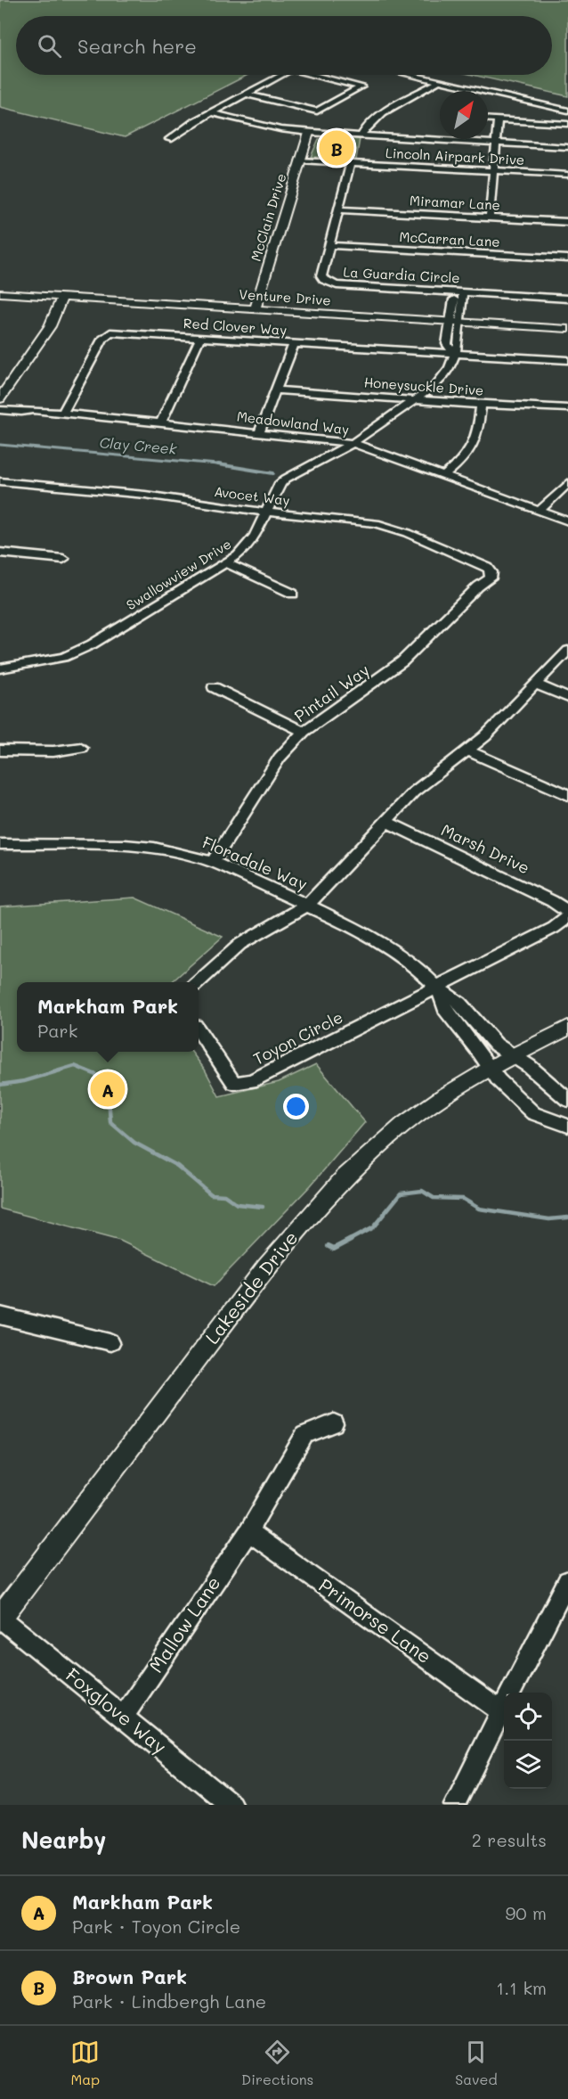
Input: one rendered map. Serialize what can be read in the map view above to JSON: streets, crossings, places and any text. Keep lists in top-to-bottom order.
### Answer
{
  "streets": {
    "street": [
      "Lincoln Airpark Drive",
      "Miramar Lane",
      "McClain Drive",
      "McCarran Lane",
      "La Guardia Circle",
      "Venture Drive",
      "Red Clover Way",
      "Honeysuckle Drive",
      "Meadowland Way",
      "Avocet Way",
      "Swallowview Drive",
      "Pintail Way",
      "Marsh Drive",
      "Floradale Way",
      "Toyon Circle",
      "Lakeside Drive",
      "Primorse Lane",
      "Mallow Lane",
      "Foxglove Way"
    ]
  },
  "crossings": [
    ["Lincoln Airpark Drive", "McClain Drive"],
    ["Lincoln Airpark Drive", "La Guardia Circle"],
    ["Miramar Lane", "La Guardia Circle"],
    ["McClain Drive", "Venture Drive"],
    ["McCarran Lane", "La Guardia Circle"],
    ["La Guardia Circle", "Swallowview Drive"],
    ["Venture Drive", "Swallowview Drive"],
    ["Red Clover Way", "Meadowland Way"],
    ["Red Clover Way", "Swallowview Drive"],
    ["Honeysuckle Drive", "Swallowview Drive"],
    ["Meadowland Way", "Swallowview Drive"],
    ["Avocet Way", "Swallowview Drive"],
    ["Avocet Way", "Pintail Way"],
    ["Pintail Way", "Floradale Way"],
    ["Floradale Way", "Toyon Circle"],
    ["Floradale Way", "Lakeside Drive"],
    ["Lakeside Drive", "Foxglove Way"],
    ["Primorse Lane", "Mallow Lane"],
    ["Mallow Lane", "Foxglove Way"]
  ],
  "water": ["Clay Creek"],
  "north": "top right",
  "page": {
    "search": "Search here",
    "pins": ["B", "A"],
    "popup": ["Markham Park", "Park"],
    "heading": ["Nearby", "2 results"],
    "list": [
      {
        "mark": "A",
        "name": "Markham Park",
        "note": "Park · Toyon Circle",
        "value": "90 m"
      },
      {
        "mark": "B",
        "name": "Brown Park",
        "note": "Park · Lindbergh Lane",
        "value": "1.1 km"
      }
    ],
    "nav": ["Map", "Directions", "Saved"]
  }
}
